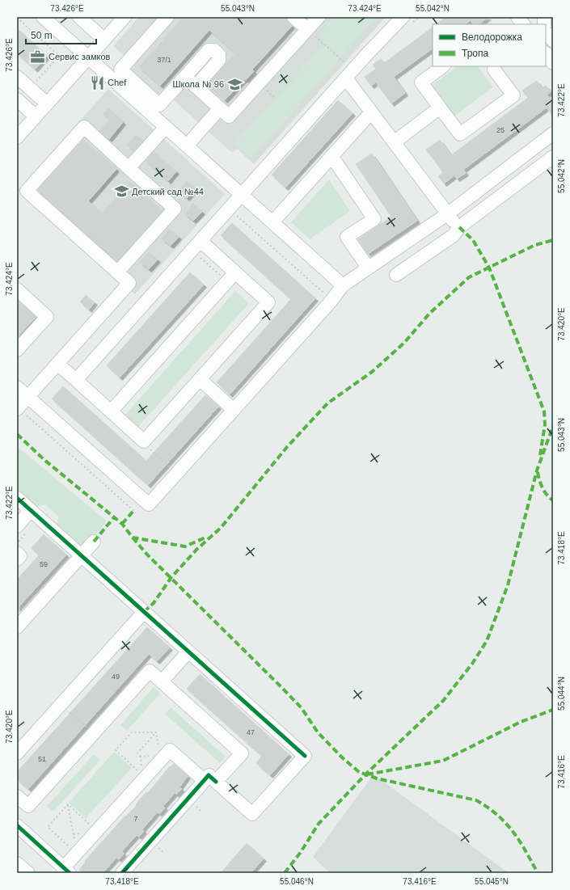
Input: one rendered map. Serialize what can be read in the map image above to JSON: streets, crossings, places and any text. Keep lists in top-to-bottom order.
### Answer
{
  "places": {
    "office": ["Сервис замков"],
    "restaurant": ["Chef"],
    "school or university": ["Школа № 96", "Детский сад №44"]
  },
  "house_numbers": [
    "37/1",
    "25",
    "59",
    "49",
    "47",
    "51",
    "7"
  ],
  "legend": ["Велодорожка", "Тропа"],
  "scale_bar": "50 m",
  "coordinates": [
    "73.426°E",
    "55.043°N",
    "73.424°E",
    "55.042°N",
    "73.422°E",
    "73.420°E",
    "73.418°E",
    "55.044°N",
    "73.416°E",
    "55.046°N",
    "55.045°N"
  ]
}
